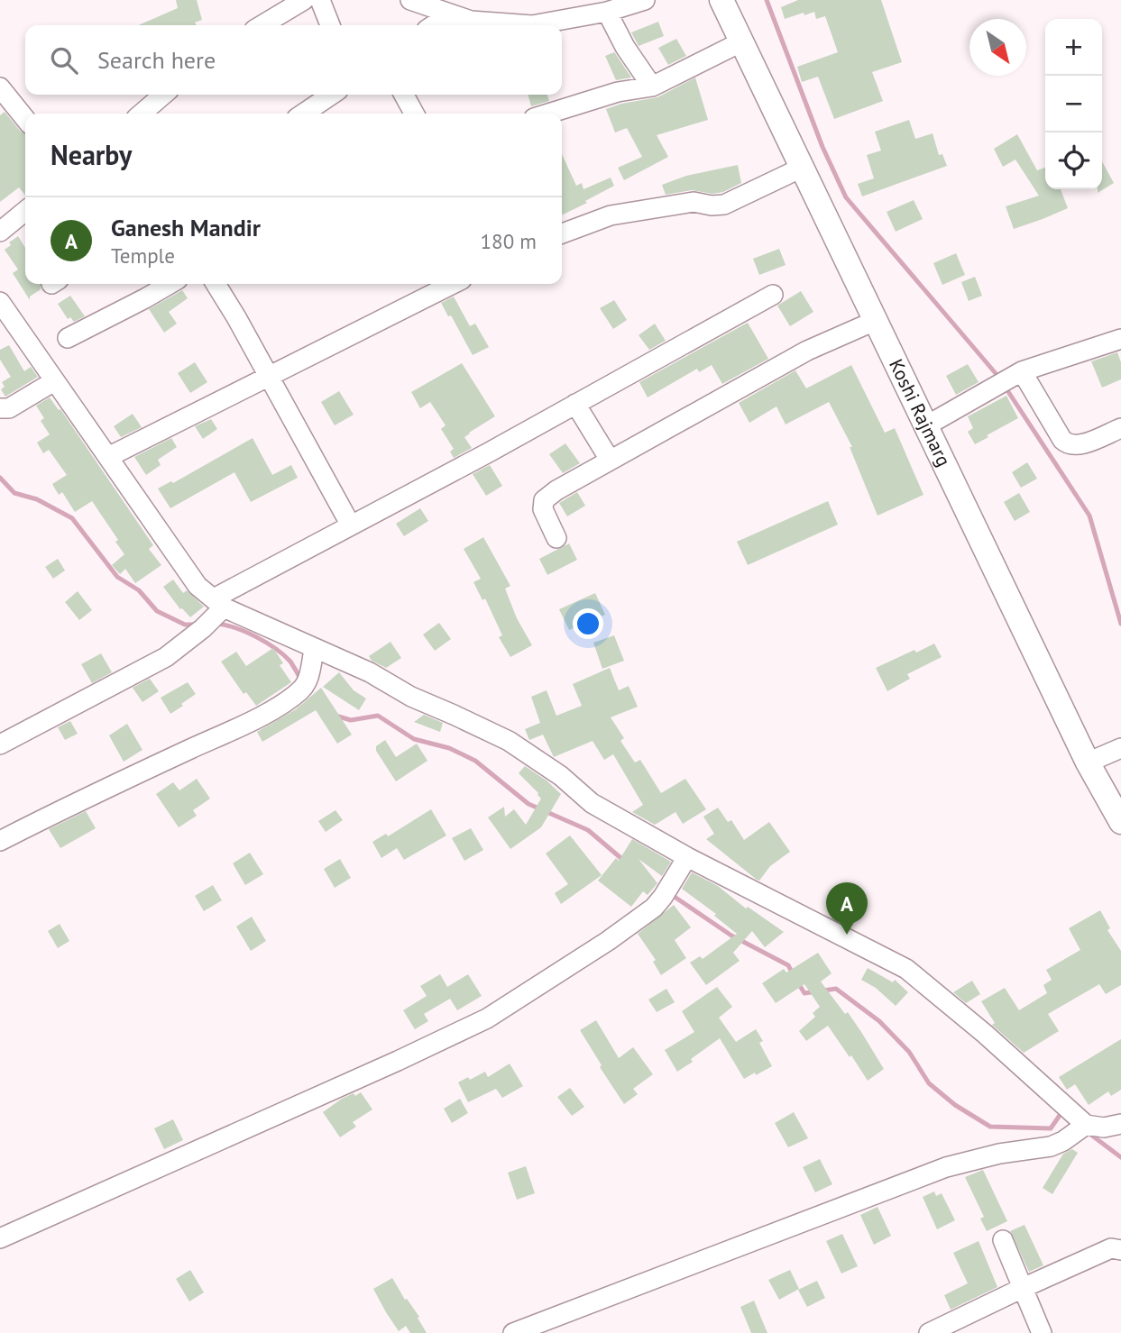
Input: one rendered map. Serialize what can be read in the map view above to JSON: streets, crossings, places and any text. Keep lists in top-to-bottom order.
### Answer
{
  "streets": {
    "main road": ["Koshi Rajmarg"]
  },
  "north": "bottom right",
  "page": {
    "map_buttons": ["+", "−"],
    "search": "Search here",
    "heading": "Nearby",
    "list": [
      {
        "mark": "A",
        "name": "Ganesh Mandir",
        "note": "Temple",
        "value": "180 m"
      }
    ],
    "pins": "A"
  }
}
